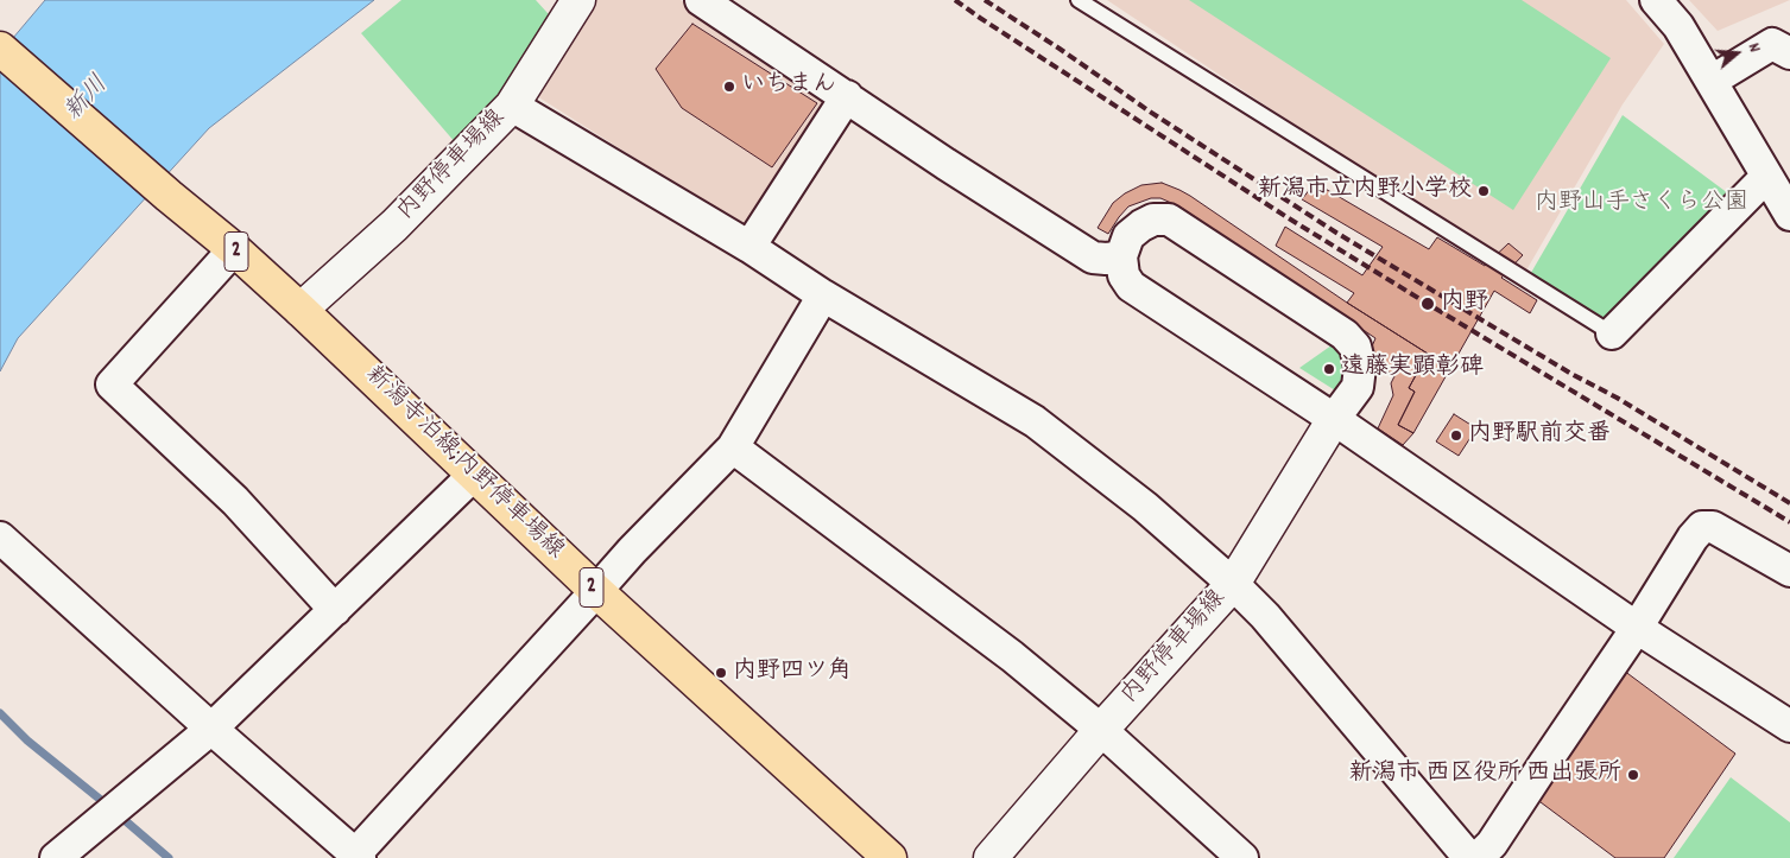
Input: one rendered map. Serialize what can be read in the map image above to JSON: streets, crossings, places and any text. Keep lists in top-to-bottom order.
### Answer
{
  "streets": {
    "main road": ["内野停車場線", "2", "新潟寺泊線;内野停車場線"]
  },
  "crossings": [
    ["内野停車場線", "2"],
    ["内野停車場線", "新潟寺泊線;内野停車場線"],
    ["2", "新潟寺泊線;内野停車場線"]
  ],
  "water": ["新川"],
  "parks": ["内野山手さくら公園"],
  "places": [
    "いちまん",
    "新潟市立内野小学校",
    "内野",
    "遠藤実顕彰碑",
    "内野駅前交番",
    "内野四ツ角",
    "新潟市 西区役所 西出張所"
  ],
  "north": "right"
}
